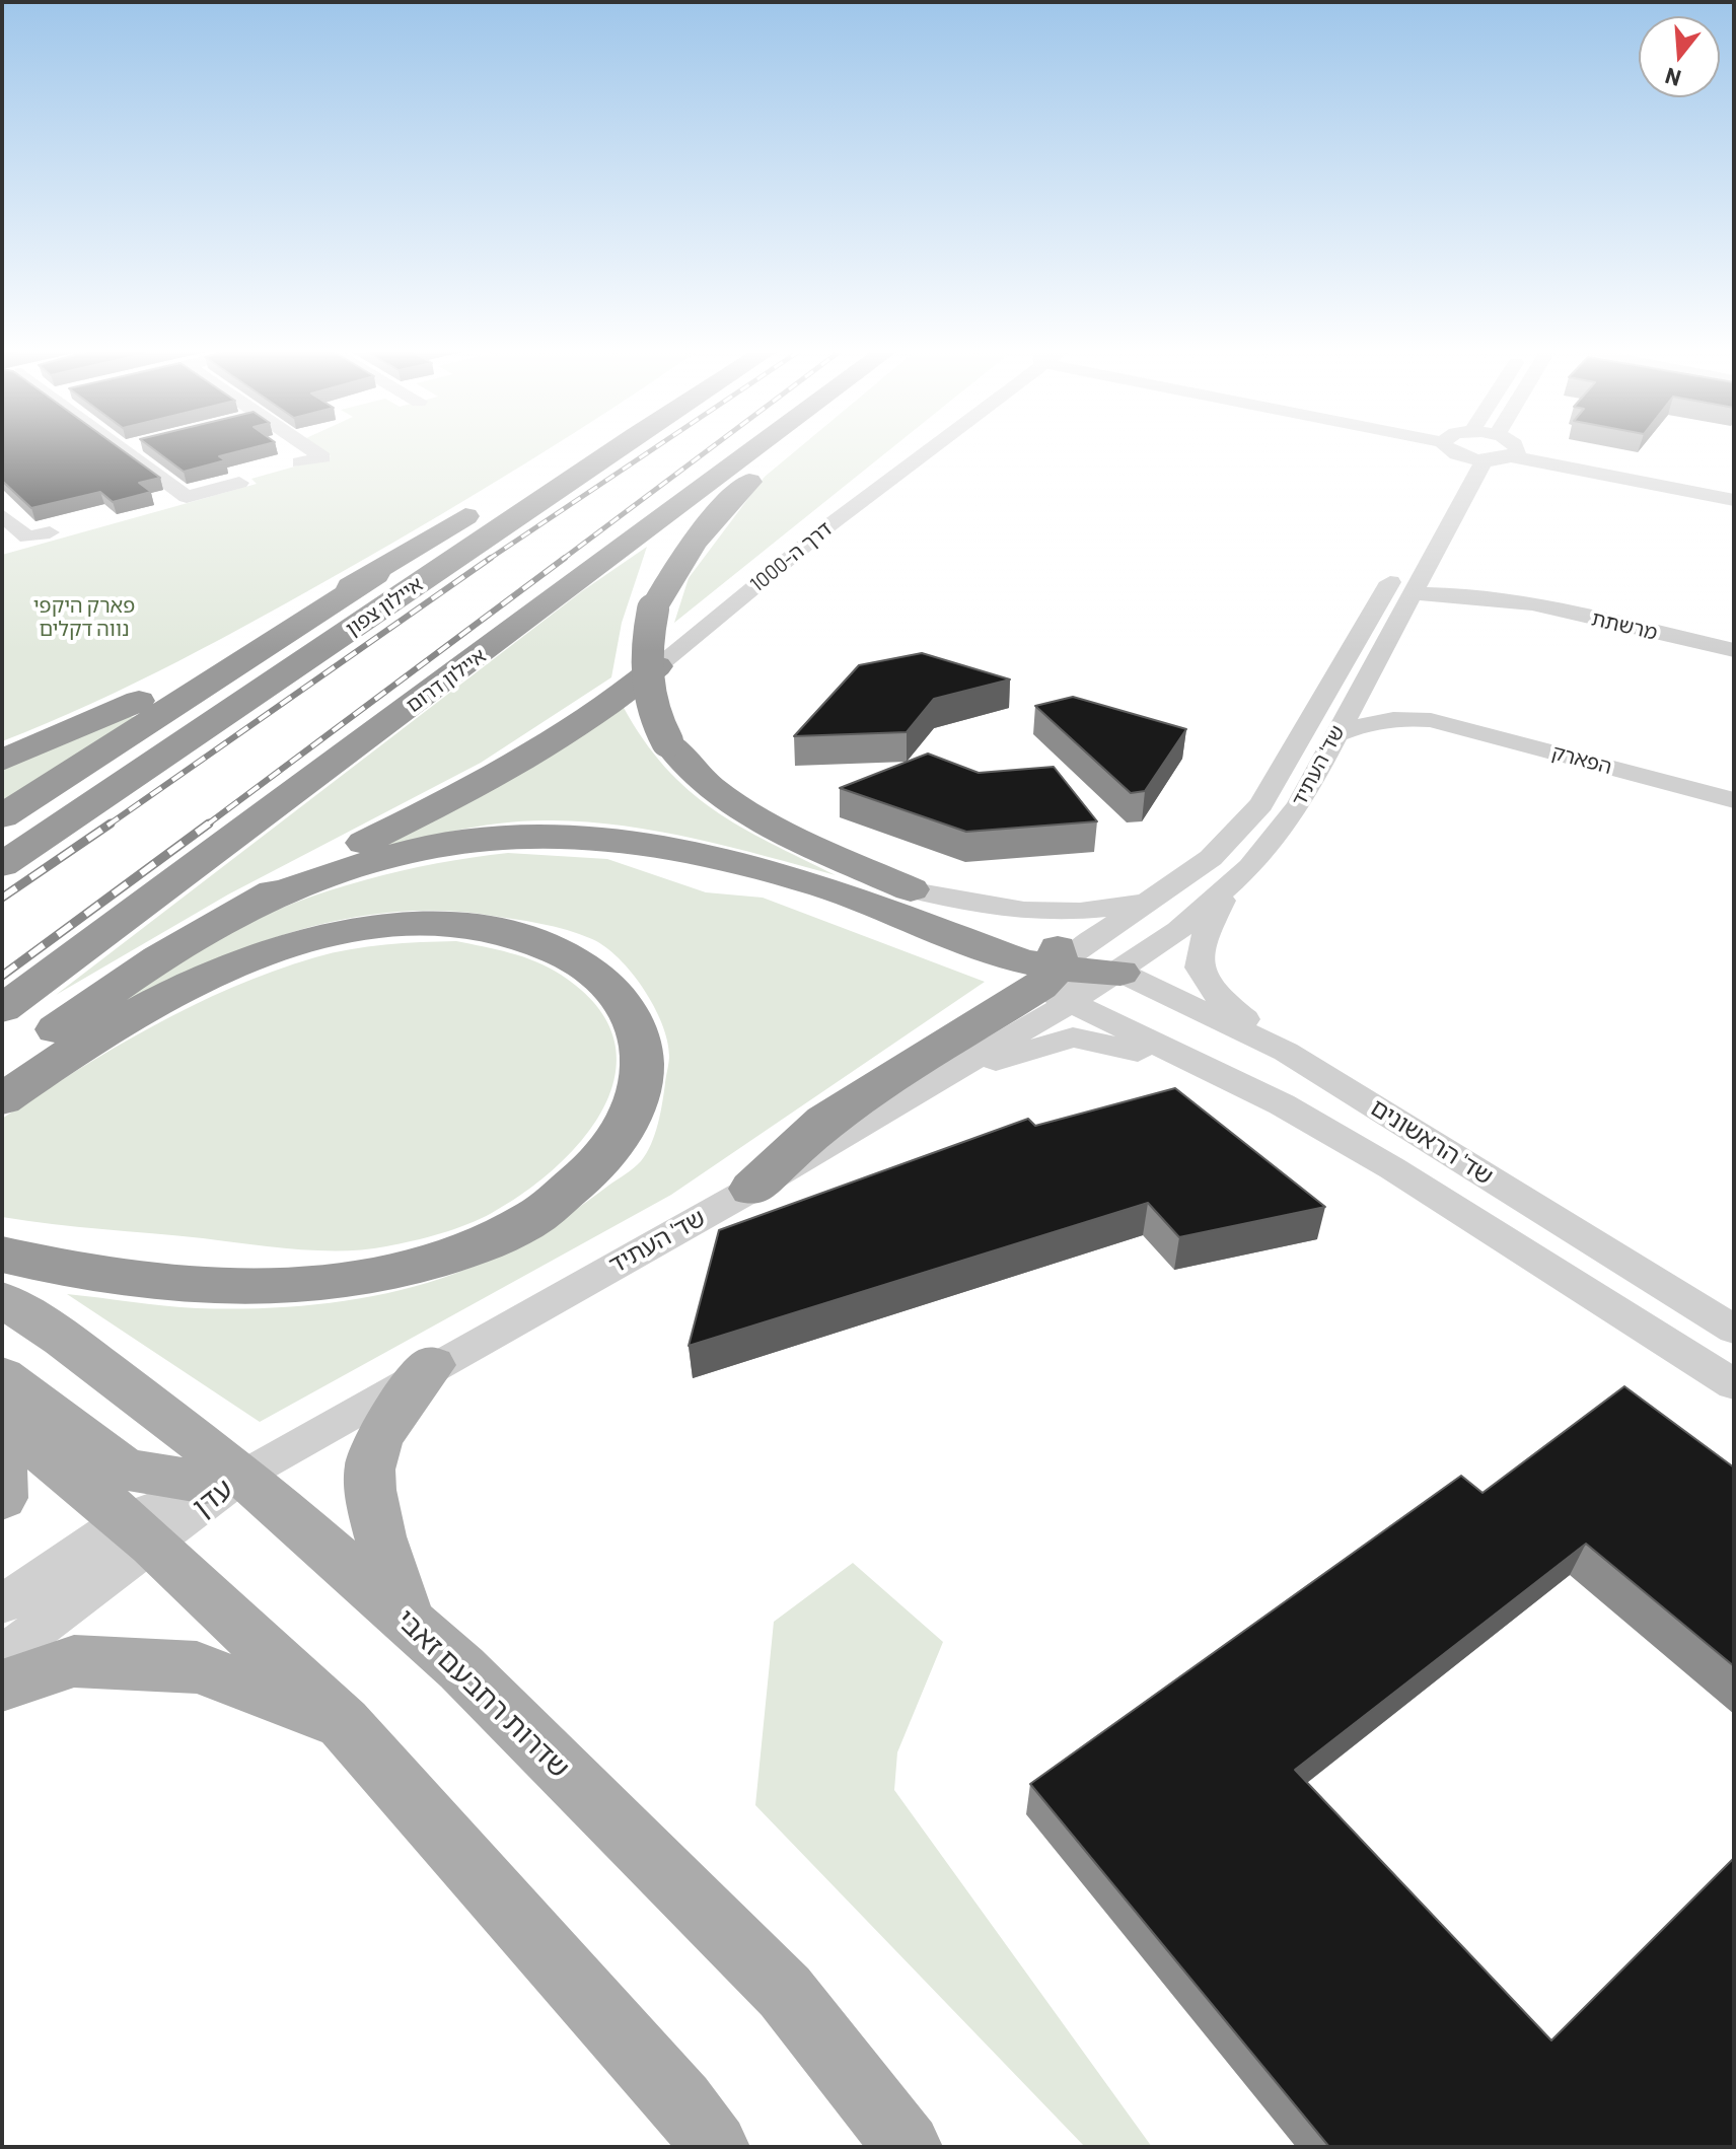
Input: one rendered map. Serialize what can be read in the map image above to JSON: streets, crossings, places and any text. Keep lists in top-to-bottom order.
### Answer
{
  "streets": {
    "highway": ["איילון צפון", "איילון דרום"],
    "main road": ["שדרות רחבעם זאבי"],
    "street": [
      "דרך ה-1000",
      "מרשתת",
      "הפארק",
      "שד' העתיד",
      "שד' הראשונים",
      "עדן"
    ]
  },
  "crossings": [
    ["מרשתת", "שד' העתיד"],
    ["הפארק", "שד' העתיד"],
    ["שד' העתיד", "שד' הראשונים"],
    ["שד' העתיד", "עדן"],
    ["שד' העתיד", "שדרות רחבעם זאבי"],
    ["עדן", "שדרות רחבעם זאבי"]
  ],
  "parks": ["פארק היקפי נווה דקלים"],
  "north": "bottom"
}
